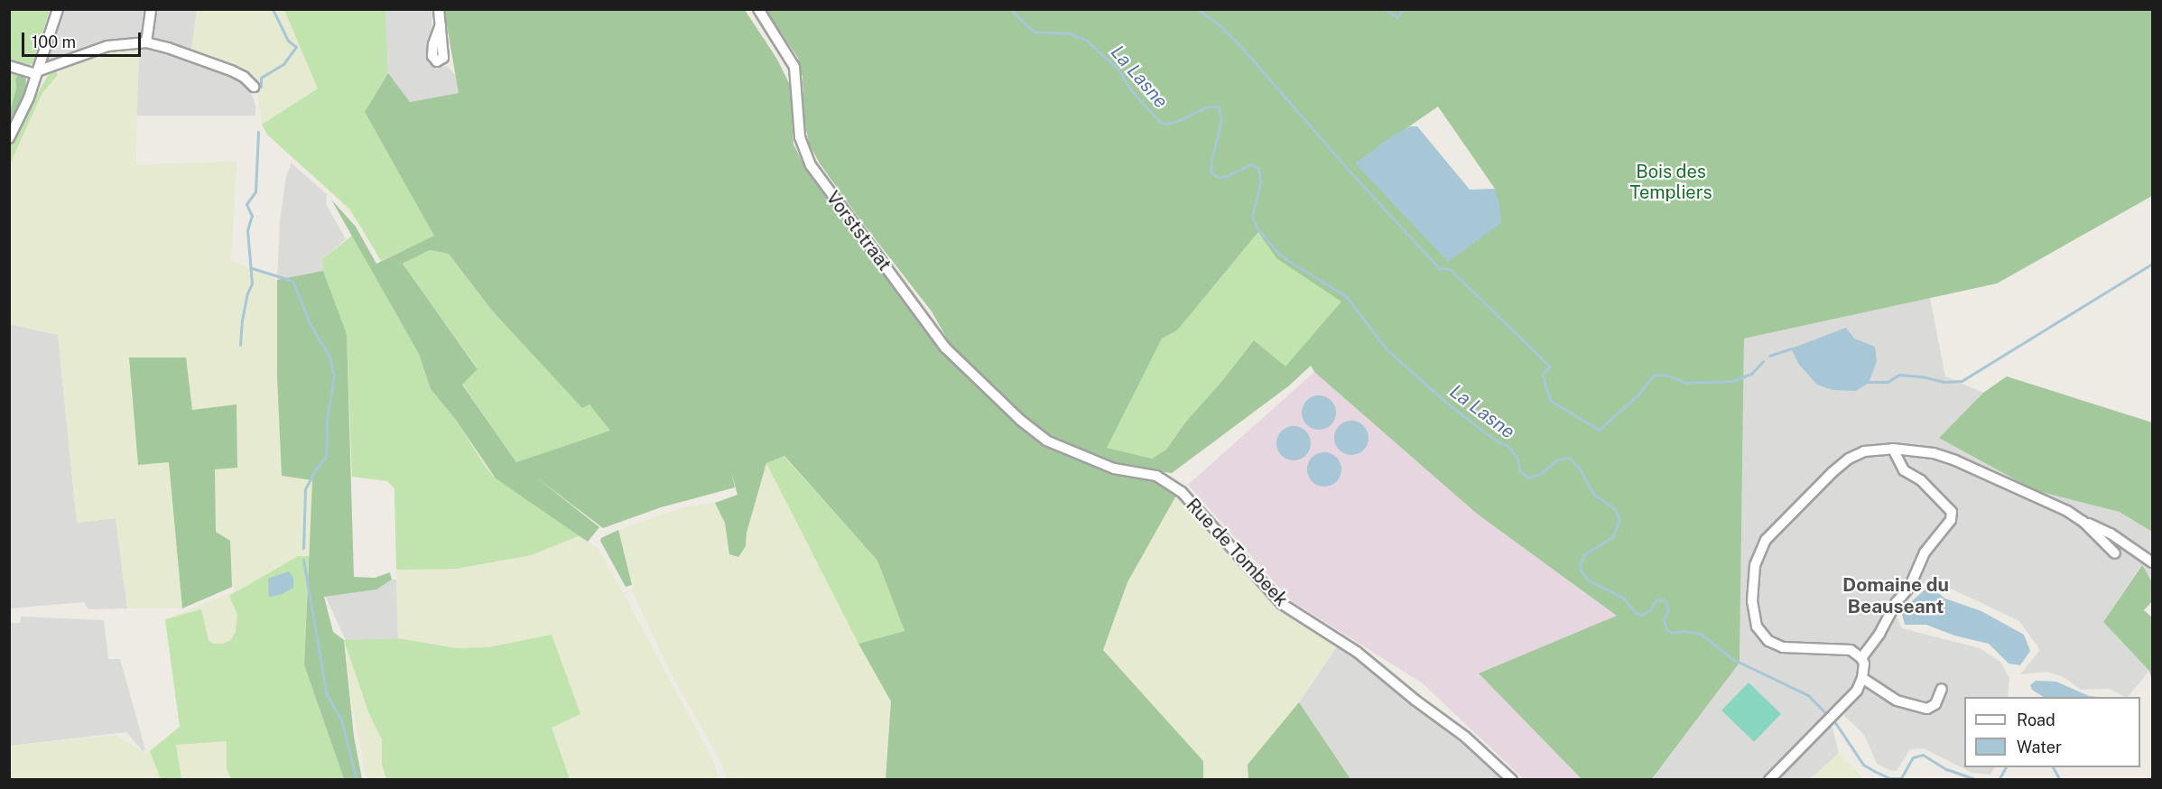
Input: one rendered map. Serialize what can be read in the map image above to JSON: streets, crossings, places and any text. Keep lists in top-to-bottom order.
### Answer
{
  "streets": {
    "street": ["Vorststraat", "Rue de Tombeek"]
  },
  "crossings": [
    ["Vorststraat", "Rue de Tombeek"]
  ],
  "districts": ["Domaine du Beauseant"],
  "water": ["La Lasne"],
  "parks": ["Bois des Templiers"],
  "legend": ["Road", "Water"],
  "scale_bar": "100 m"
}
